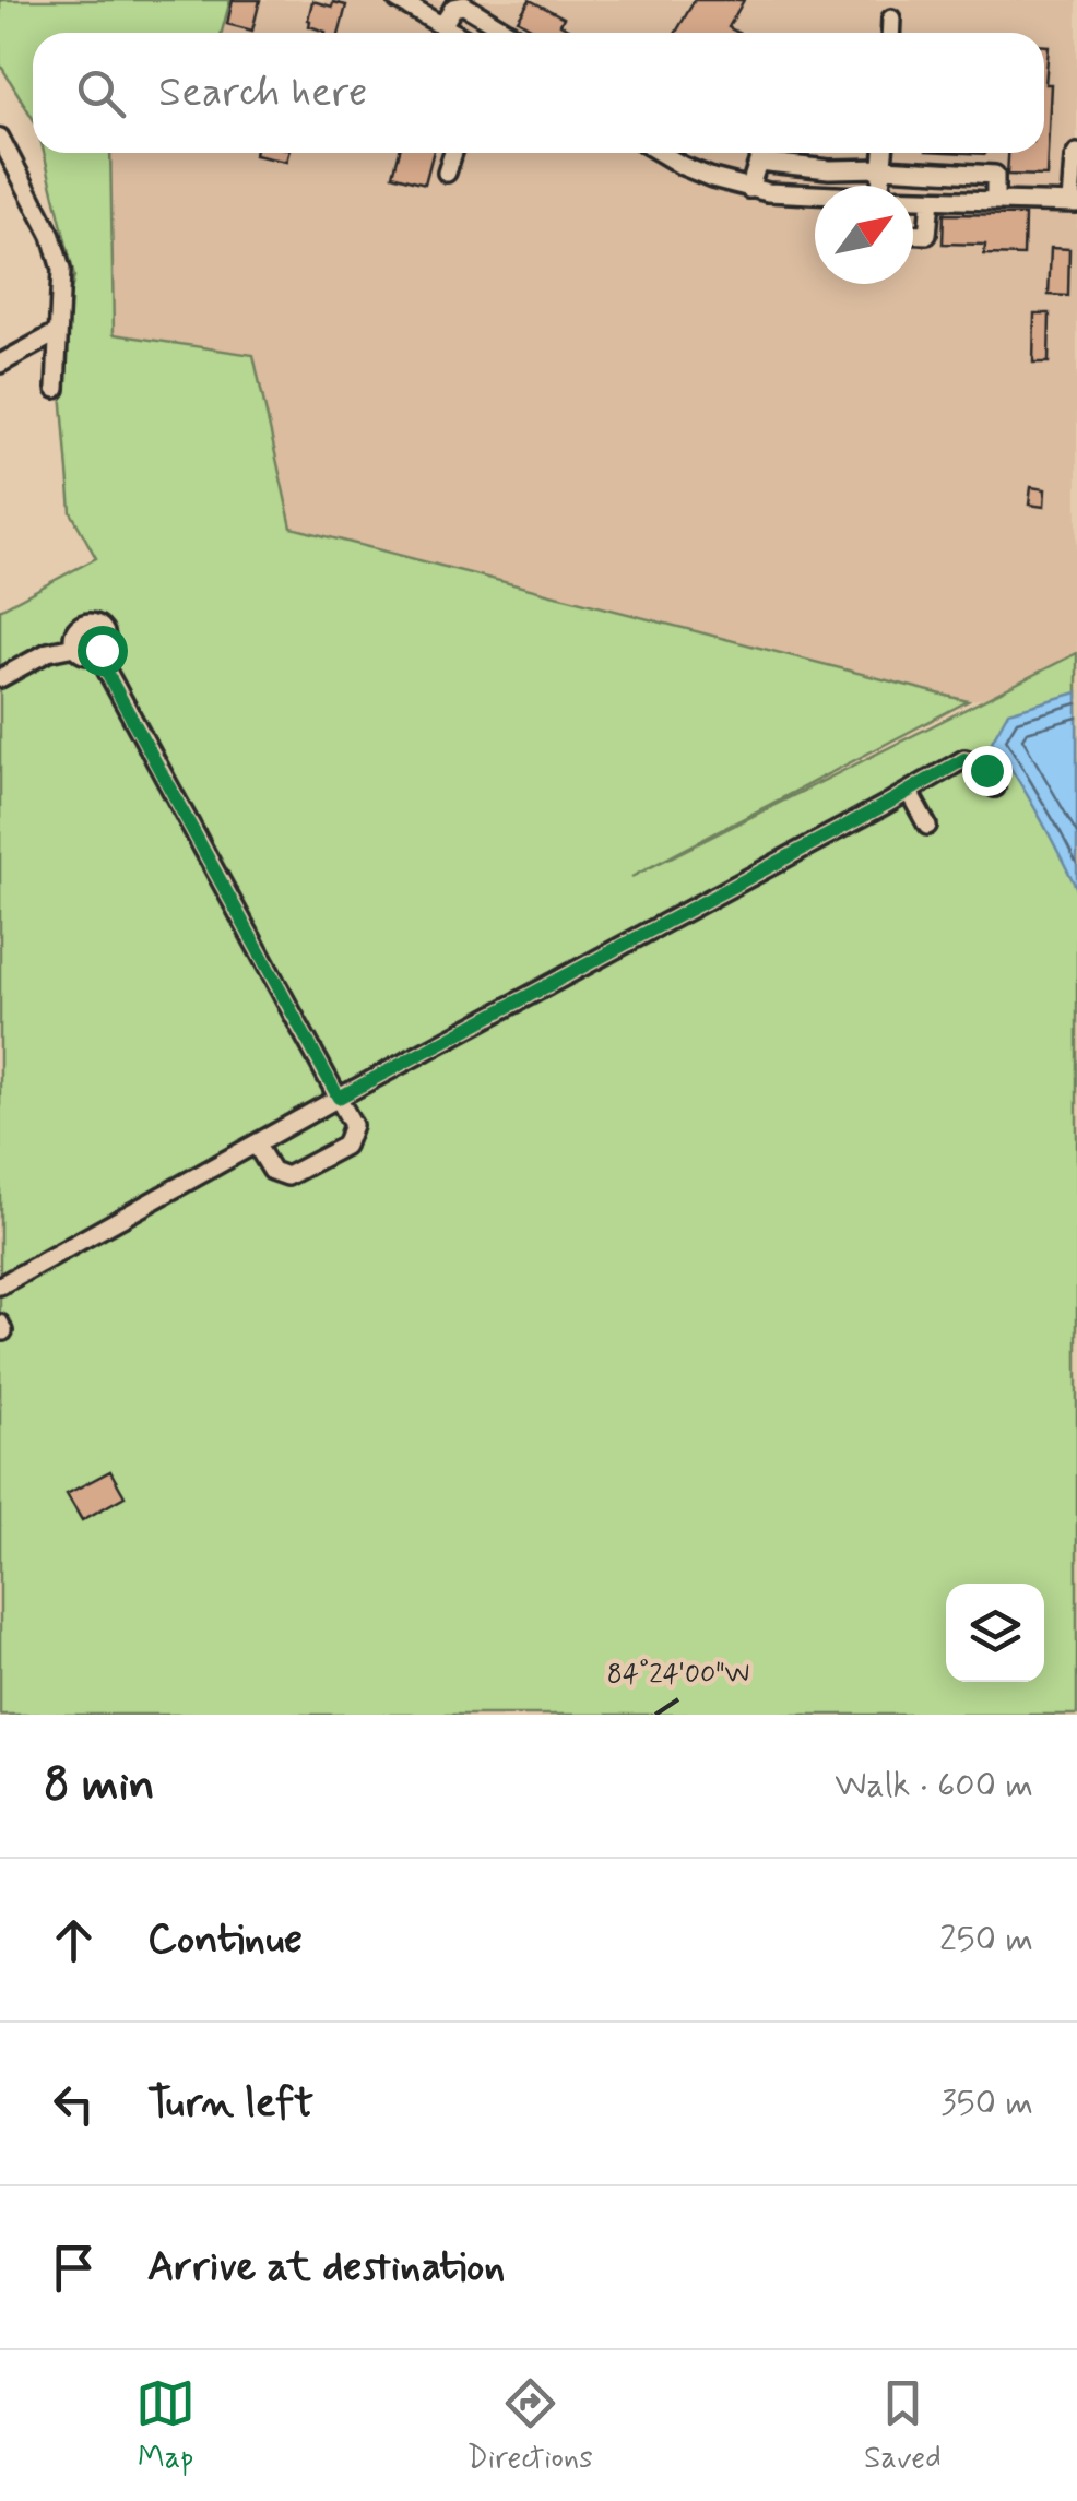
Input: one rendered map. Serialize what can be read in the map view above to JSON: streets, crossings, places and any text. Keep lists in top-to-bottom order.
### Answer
{
  "north": "top right",
  "page": {
    "search": "Search here",
    "heading": ["8 min", "Walk · 600 m"],
    "list": [
      ["Continue", "250 m"],
      ["Turn left", "350 m"],
      "Arrive at destination"
    ],
    "nav": ["Map", "Directions", "Saved"]
  },
  "coordinates": ["84°24'00\"W"]
}
